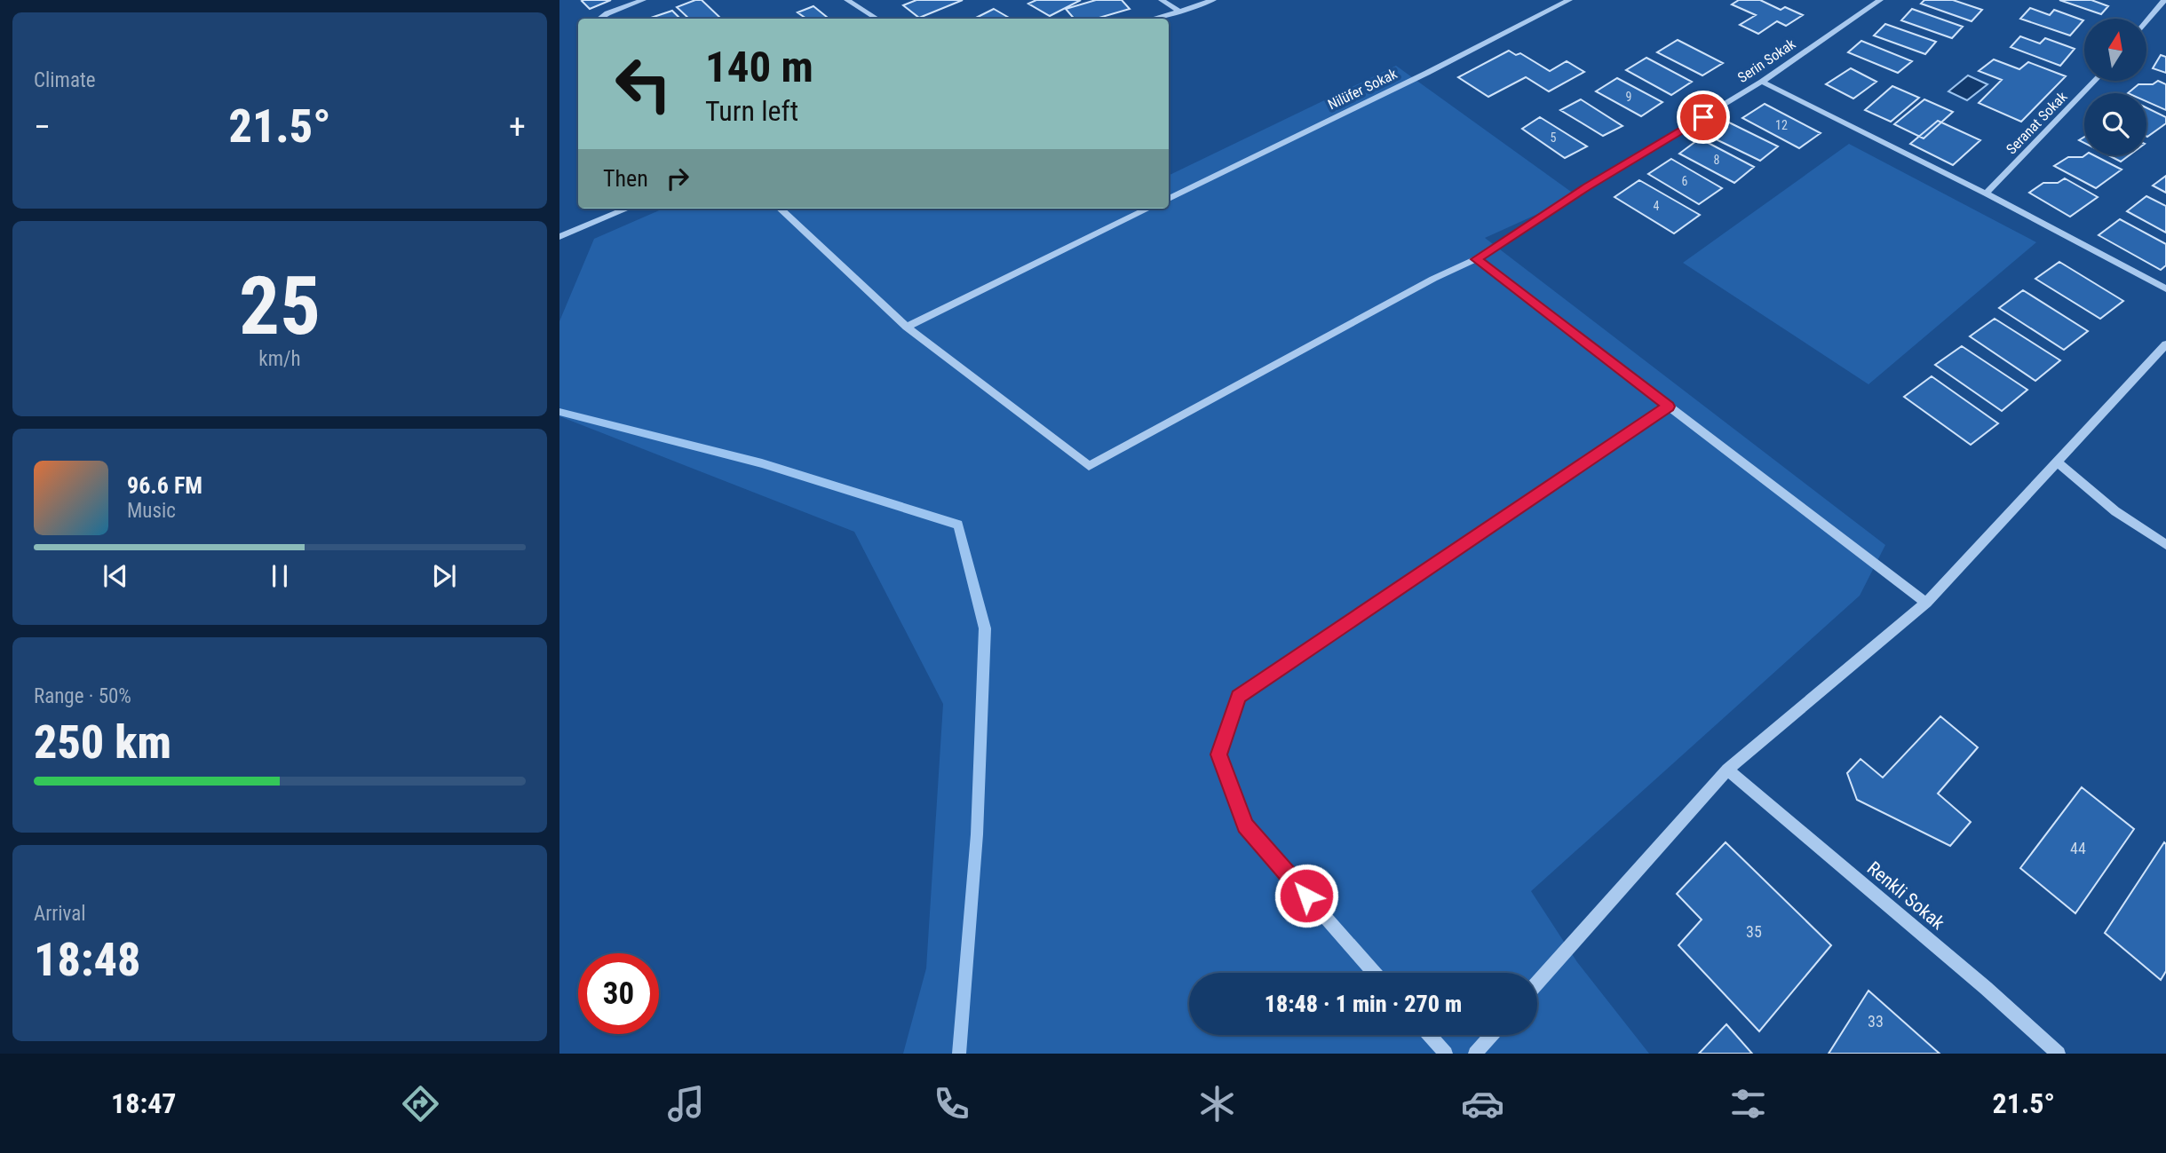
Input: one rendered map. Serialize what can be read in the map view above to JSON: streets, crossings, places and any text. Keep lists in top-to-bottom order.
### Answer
{
  "streets": {
    "street": [
      "Serin Sokak",
      "Nilüfer Sokak",
      "Seranat Sokak",
      "Renkli Sokak"
    ]
  },
  "house_numbers": [
    "9",
    "12",
    "5",
    "8",
    "6",
    "4",
    "44",
    "35",
    "33"
  ],
  "north": "top",
  "page": {
    "tile": [
      "Climate",
      ["25", "km/h"],
      ["Range · 50%", "250 km"],
      ["Arrival", "18:48"]
    ],
    "turn": ["140 m", "Turn left"],
    "heat": ["−", "21.5°", "+"],
    "then": "Then",
    "song": ["96.6 FM", "Music"],
    "limit": "30",
    "trip": "18:48 · 1 min · 270 m",
    "tabs": ["18:47", "21.5°"]
  }
}
